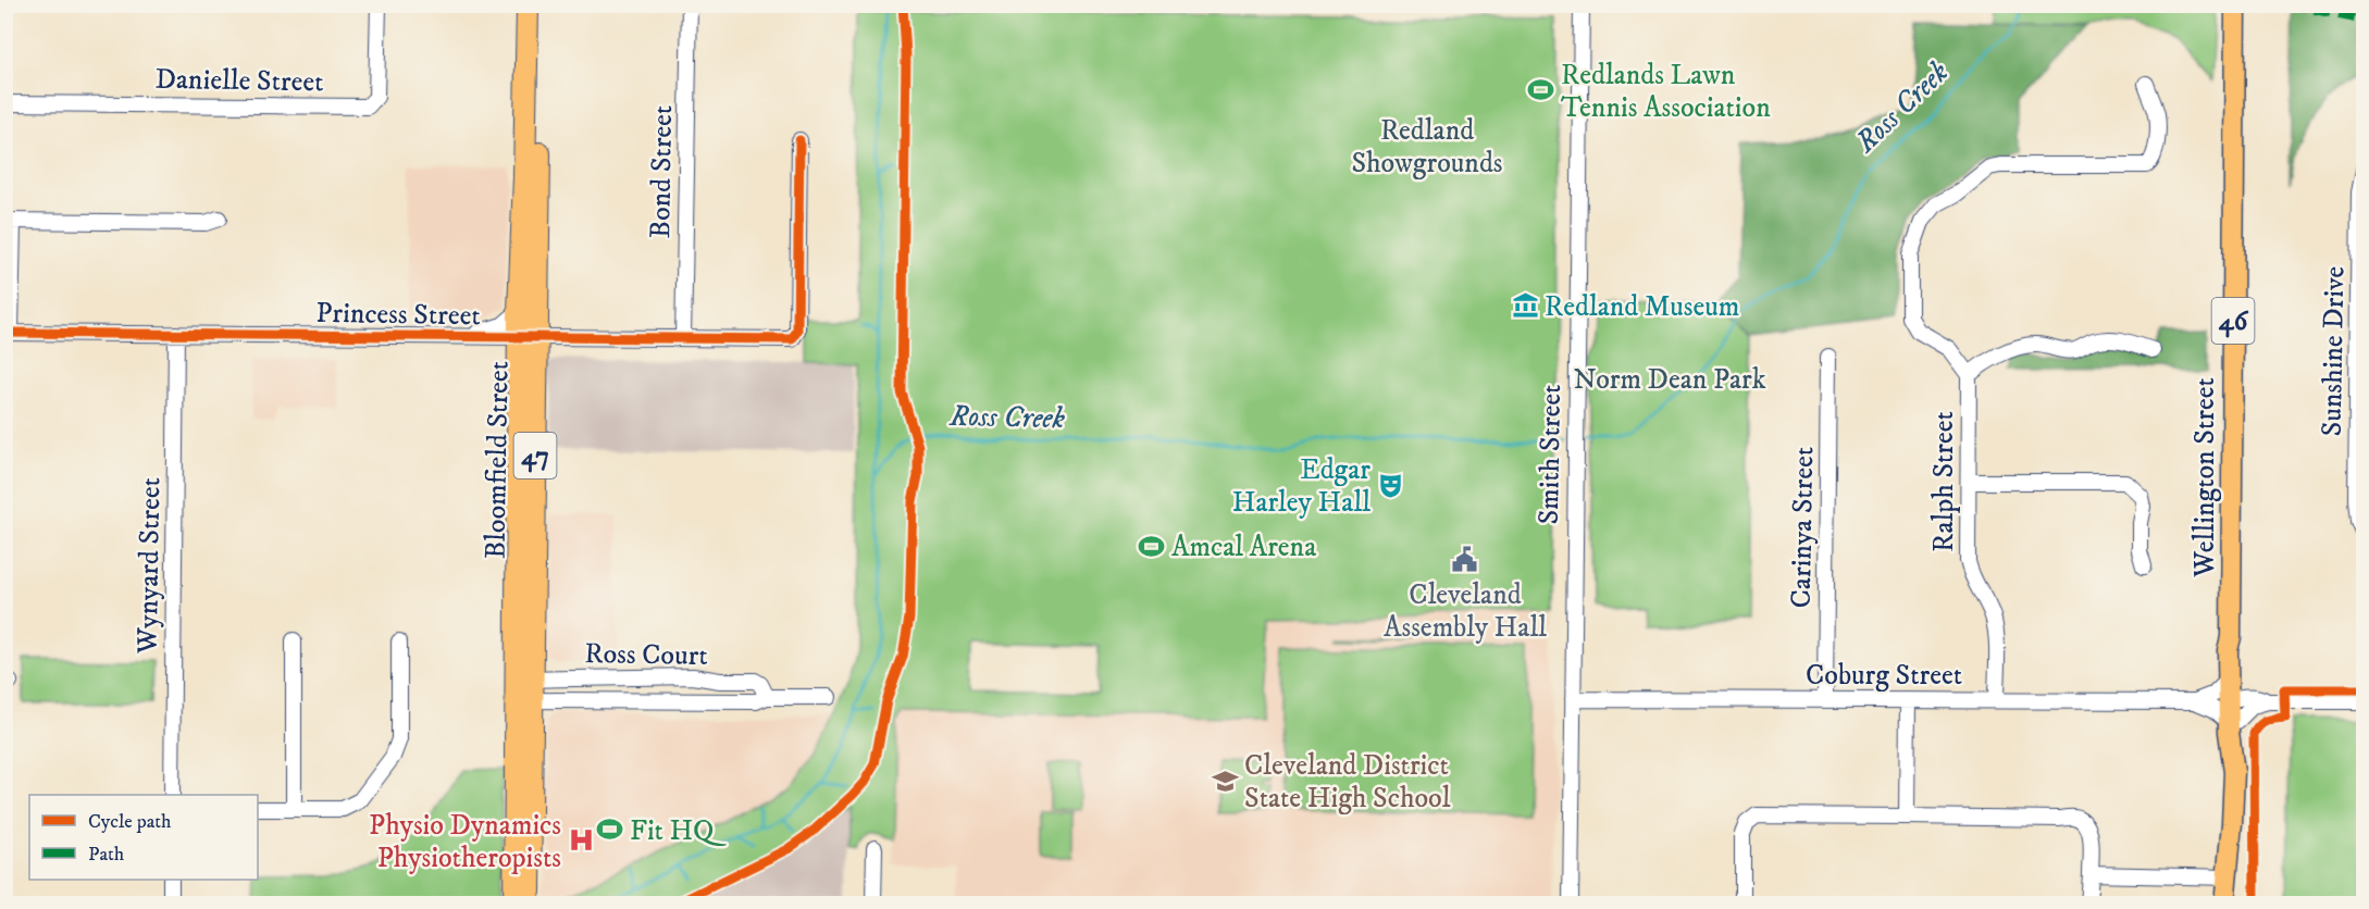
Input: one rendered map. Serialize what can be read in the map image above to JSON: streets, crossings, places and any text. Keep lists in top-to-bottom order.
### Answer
{
  "streets": {
    "highway": ["47", "Bloomfield Street"],
    "main road": ["46", "Wellington Street"],
    "street": [
      "Danielle Street",
      "Bond Street",
      "Princess Street",
      "Sunshine Drive",
      "Smith Street",
      "Ralph Street",
      "Carinya Street",
      "Wynyard Street",
      "Ross Court",
      "Coburg Street"
    ]
  },
  "crossings": [
    ["Bond Street", "Princess Street"],
    ["Princess Street", "Bloomfield Street"],
    ["Princess Street", "Wynyard Street"],
    ["Smith Street", "Coburg Street"],
    ["Bloomfield Street", "Ross Court"],
    ["Wellington Street", "Coburg Street"],
    ["Ralph Street", "Coburg Street"],
    ["Carinya Street", "Coburg Street"]
  ],
  "water": ["Ross Creek"],
  "parks": ["Redland Showgrounds", "Norm Dean Park"],
  "places": {
    "sports": ["Redlands Lawn Tennis Association", "Amcal Arena", "Fit HQ"],
    "museum": ["Redland Museum"],
    "theatre": ["Edgar Harley Hall"],
    "public building": ["Cleveland Assembly Hall"],
    "school or university": ["Cleveland District State High School"],
    "hospital": ["Physio Dynamics Physiotheropists"]
  },
  "legend": ["Cycle path", "Path"]
}
